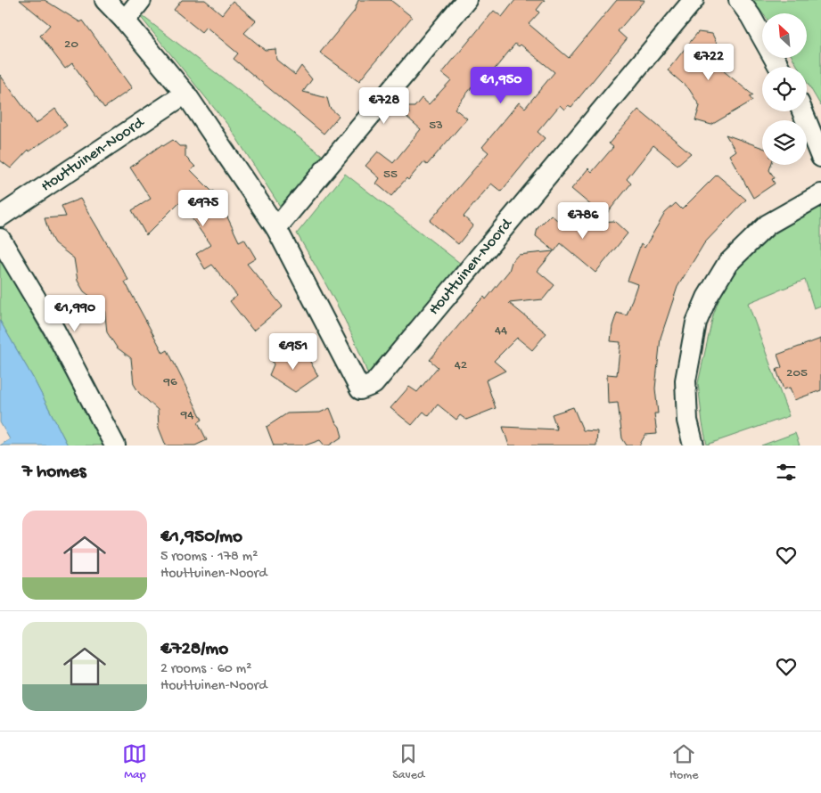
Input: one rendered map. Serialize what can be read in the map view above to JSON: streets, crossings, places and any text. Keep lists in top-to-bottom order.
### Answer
{
  "streets": {
    "street": ["Houttuinen-Noord"]
  },
  "house_numbers": [
    "20",
    "53",
    "55",
    "44",
    "42",
    "205",
    "96",
    "94"
  ],
  "north": "top left",
  "page": {
    "price": [
      "€722",
      "€1,950",
      "€728",
      "€975",
      "€786",
      "€1,990",
      "€951"
    ],
    "heading": "7 homes",
    "list": [
      {
        "name": "€1,950/mo",
        "note": "5 rooms · 178 m² · Houttuinen-Noord"
      },
      {
        "name": "€728/mo",
        "note": "2 rooms · 60 m² · Houttuinen-Noord"
      }
    ],
    "tabs": ["Map", "Saved", "Home"]
  }
}
